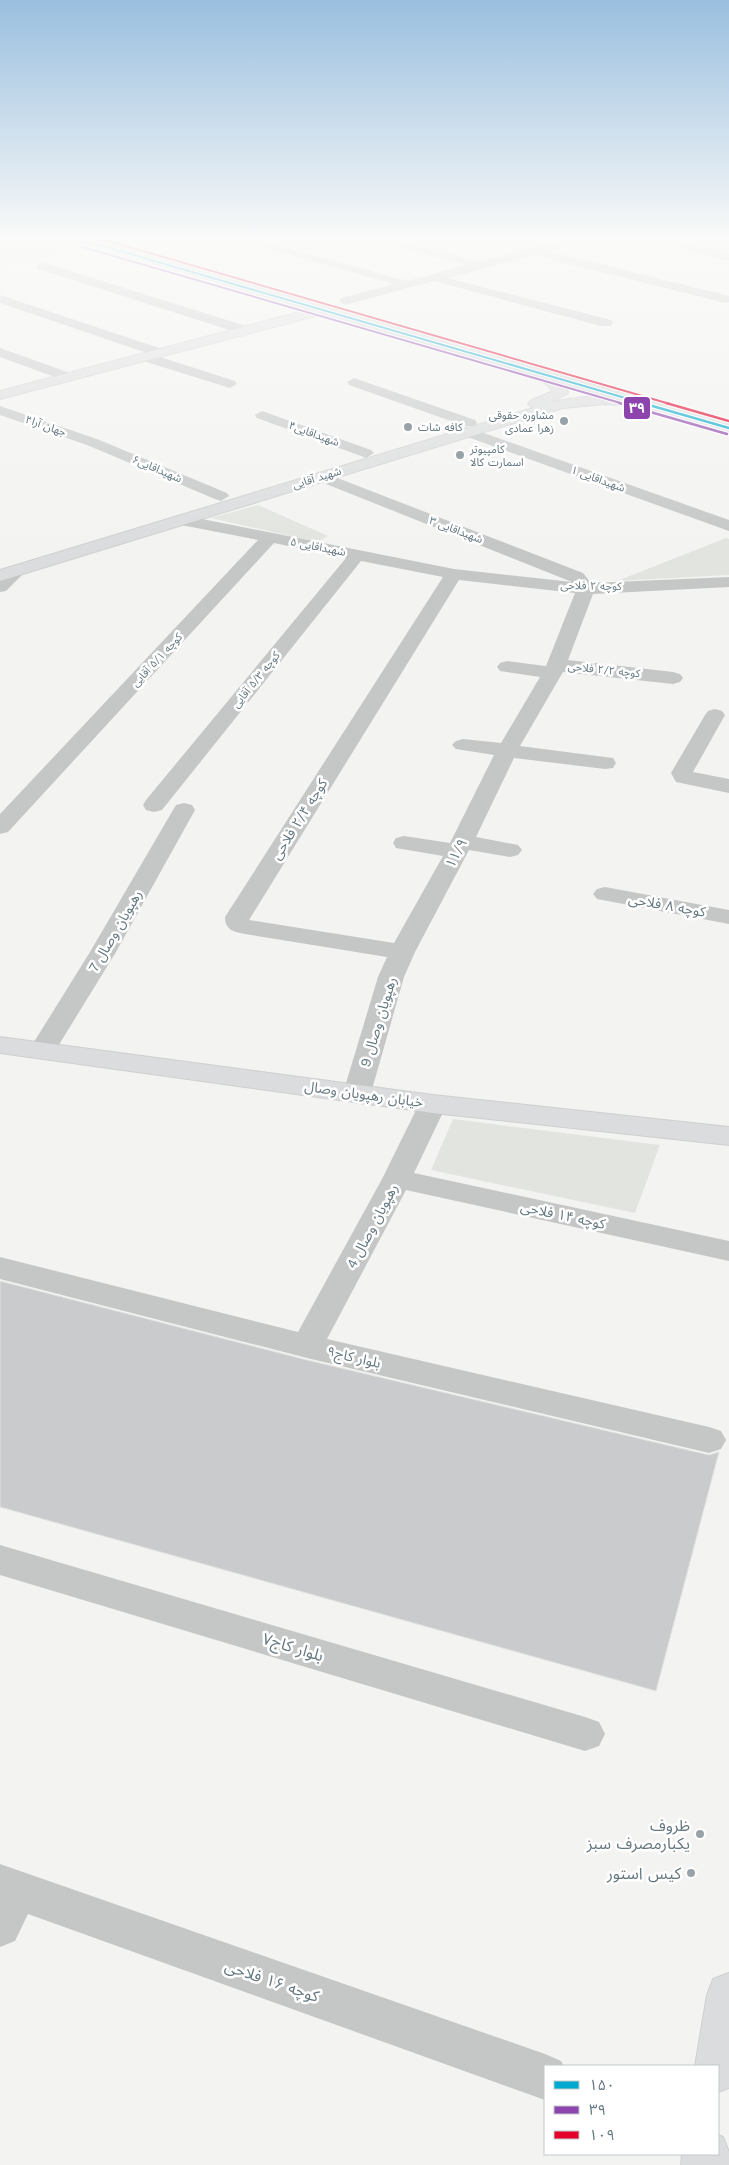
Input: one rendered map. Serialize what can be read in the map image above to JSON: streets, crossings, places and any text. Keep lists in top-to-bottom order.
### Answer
{
  "streets": {
    "main road": ["شهید آقایی", "خیابان رهپویان وصال"],
    "street": [
      "جهان آرا۳",
      "شهیداقایی۴",
      "شهیداقایی۶",
      "۱ شهیداقایی",
      "۳ شهیداقایی",
      "۵ شهیداقایی",
      "کوچه ۲ فلاحی",
      "کوچه ۵/۱ آقایی",
      "کوچه ۲/۲ فلاحی",
      "کوچه ۵/۳ آقایی",
      "کوچه ۲/۴ فلاحی",
      "۱۱/۹",
      "کوچه ۸ فلاحی",
      "7 رهپویان وصال",
      "9 رهپویان وصال",
      "کوچه ۱۴ فلاحی",
      "4 رهپویان وصال",
      "بلوار کاج۹",
      "بلوار کاج۷",
      "کوچه ۱۶ فلاحی"
    ]
  },
  "crossings": [
    ["جهان آرا۳", "شهیداقایی۶"],
    ["شهیداقایی۴", "شهید آقایی"],
    ["شهیداقایی۶", "شهید آقایی"],
    ["شهید آقایی", "۱ شهیداقایی"],
    ["شهید آقایی", "۳ شهیداقایی"],
    ["شهید آقایی", "۵ شهیداقایی"],
    ["۳ شهیداقایی", "کوچه ۲ فلاحی"],
    ["۳ شهیداقایی", "کوچه ۲/۲ فلاحی"],
    ["۵ شهیداقایی", "کوچه ۲ فلاحی"],
    ["۵ شهیداقایی", "کوچه ۵/۱ آقایی"],
    ["۵ شهیداقایی", "کوچه ۵/۳ آقایی"],
    ["۵ شهیداقایی", "کوچه ۲/۴ فلاحی"],
    ["کوچه ۲ فلاحی", "کوچه ۲/۲ فلاحی"],
    ["کوچه ۲ فلاحی", "کوچه ۲/۴ فلاحی"],
    ["کوچه ۲/۲ فلاحی", "۱۱/۹"],
    ["کوچه ۲/۴ فلاحی", "۱۱/۹"],
    ["کوچه ۲/۴ فلاحی", "9 رهپویان وصال"],
    ["۱۱/۹", "9 رهپویان وصال"],
    ["7 رهپویان وصال", "خیابان رهپویان وصال"],
    ["9 رهپویان وصال", "خیابان رهپویان وصال"],
    ["خیابان رهپویان وصال", "4 رهپویان وصال"],
    ["کوچه ۱۴ فلاحی", "4 رهپویان وصال"],
    ["4 رهپویان وصال", "بلوار کاج۹"]
  ],
  "places": [
    "مشاوره حقوقی زهرا عمادی",
    "کافه شات",
    "کامپیوتر اسمارت کالا",
    "ظروف یکبارمصرف سبز",
    "کیس استور"
  ],
  "lines": ["transit line ۱۵۰", "transit line ۳۹", "transit line ۱۰۹"],
  "legend": ["۱۵۰", "۳۹", "۱۰۹"]
}
